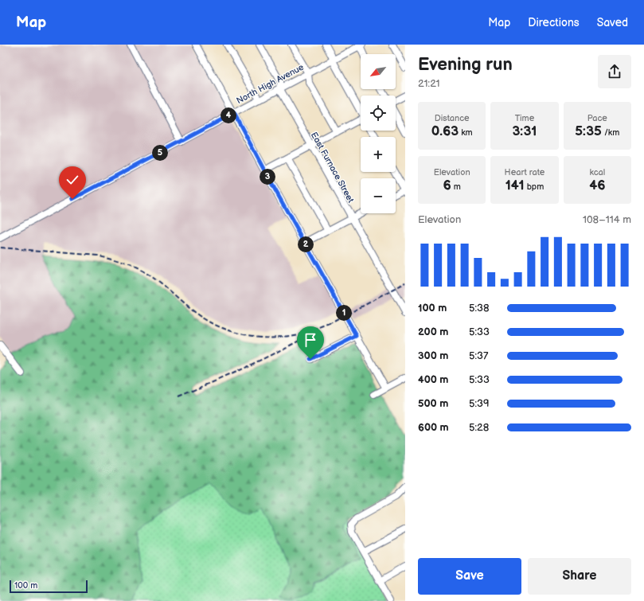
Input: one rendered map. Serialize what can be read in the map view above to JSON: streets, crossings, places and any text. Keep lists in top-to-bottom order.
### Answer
{
  "streets": {
    "street": ["North High Avenue", "East Furnace Street"]
  },
  "crossings": [
    ["North High Avenue", "East Furnace Street"]
  ],
  "scale_bar": "100 m",
  "north": "bottom left",
  "page": {
    "header": "Map",
    "nav": ["Map", "Directions", "Saved"],
    "heading": ["Evening run", "21:21"],
    "map_buttons": ["+", "−"],
    "stats": [
      ["Distance", "0.63 km"],
      ["Time", "3:31"],
      ["Pace", "5:35 /km"],
      ["Elevation", "6 m"],
      ["Heart rate", "141 bpm"],
      ["kcal", "46"]
    ],
    "pins": [
      "4",
      "5",
      "3",
      "2",
      "1"
    ],
    "chart": ["Elevation", "108–114 m"],
    "list": [
      {
        "name": "100 m",
        "note": "5:38"
      },
      {
        "name": "200 m",
        "note": "5:33"
      },
      {
        "name": "300 m",
        "note": "5:37"
      },
      {
        "name": "400 m",
        "note": "5:33"
      },
      {
        "name": "500 m",
        "note": "5:39"
      },
      {
        "name": "600 m",
        "note": "5:28"
      }
    ],
    "buttons": ["Save", "Share"],
    "scale": "100 m"
  }
}
